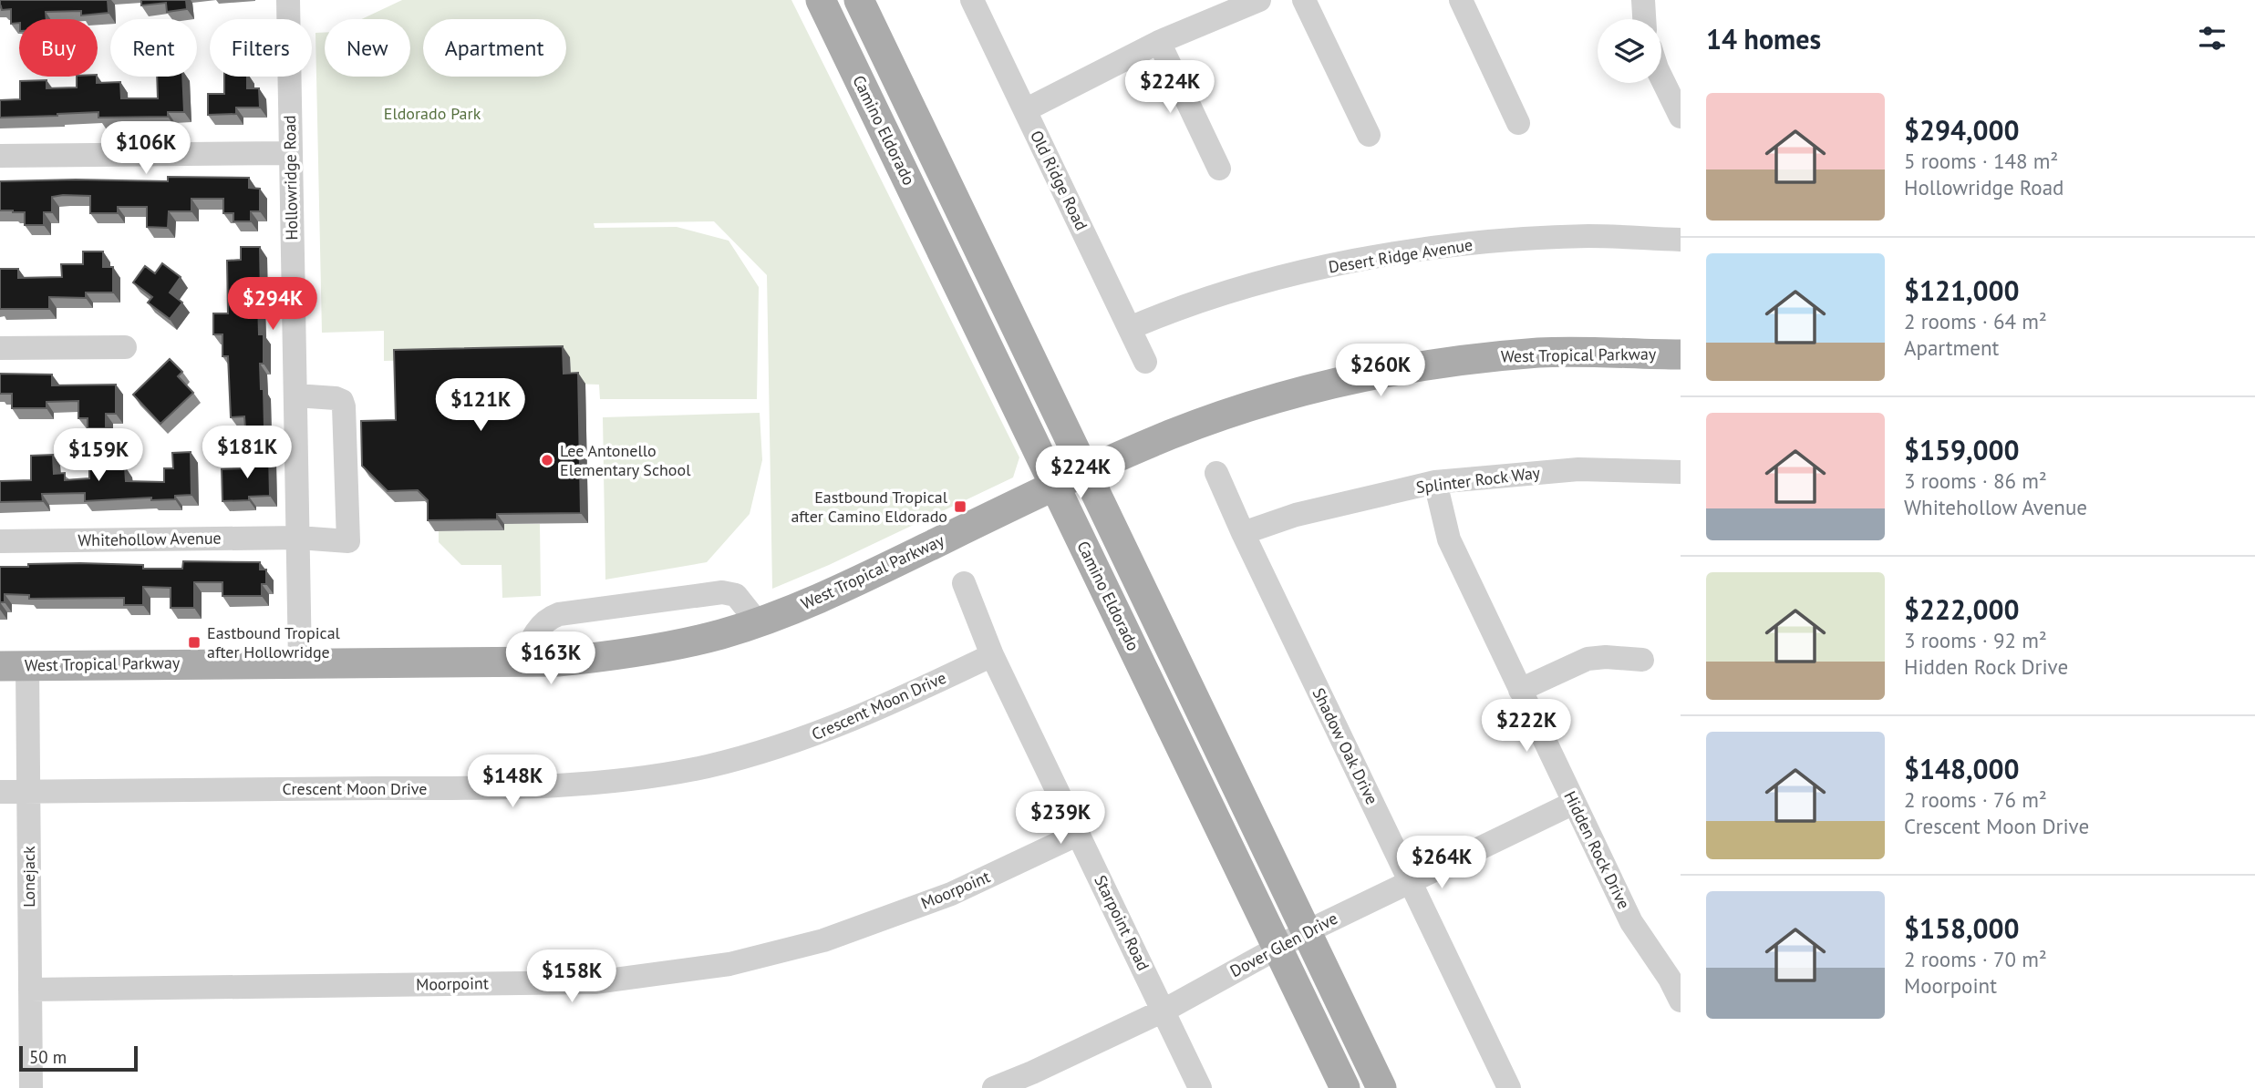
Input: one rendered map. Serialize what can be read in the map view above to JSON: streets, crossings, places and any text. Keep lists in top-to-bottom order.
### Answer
{
  "streets": {
    "main road": ["Camino Eldorado", "West Tropical Parkway"],
    "street": [
      "Hollowridge Road",
      "Old Ridge Road",
      "Desert Ridge Avenue",
      "Splinter Rock Way",
      "Whitehollow Avenue",
      "Crescent Moon Drive",
      "Shadow Oak Drive",
      "Hidden Rock Drive",
      "Lonejack",
      "Moorpoint",
      "Starpoint Road",
      "Dover Glen Drive"
    ]
  },
  "crossings": [
    ["Camino Eldorado", "West Tropical Parkway"],
    ["Camino Eldorado", "Dover Glen Drive"],
    ["Hollowridge Road", "West Tropical Parkway"],
    ["Hollowridge Road", "Whitehollow Avenue"],
    ["Old Ridge Road", "Desert Ridge Avenue"],
    ["West Tropical Parkway", "Lonejack"],
    ["Splinter Rock Way", "Shadow Oak Drive"],
    ["Splinter Rock Way", "Hidden Rock Drive"],
    ["Crescent Moon Drive", "Lonejack"],
    ["Crescent Moon Drive", "Starpoint Road"],
    ["Shadow Oak Drive", "Dover Glen Drive"],
    ["Hidden Rock Drive", "Dover Glen Drive"],
    ["Lonejack", "Moorpoint"],
    ["Moorpoint", "Starpoint Road"],
    ["Starpoint Road", "Dover Glen Drive"]
  ],
  "parks": ["Eldorado Park"],
  "places": {
    "other": ["Lee Antonello Elementary School"],
    "transit": ["Eastbound Tropical after Camino Eldorado", "Eastbound Tropical after Hollowridge"]
  },
  "scale_bar": "50 m",
  "page": {
    "heading": "14 homes",
    "chip": [
      "Buy",
      "Rent",
      "Filters",
      "New",
      "Apartment"
    ],
    "price": [
      "$224K",
      "$106K",
      "$294K",
      "$260K",
      "$121K",
      "$181K",
      "$159K",
      "$224K",
      "$163K",
      "$222K",
      "$148K",
      "$239K",
      "$264K",
      "$158K"
    ],
    "list": [
      {
        "name": "$294,000",
        "note": "5 rooms · 148 m² · Hollowridge Road"
      },
      {
        "name": "$121,000",
        "note": "2 rooms · 64 m² · Apartment"
      },
      {
        "name": "$159,000",
        "note": "3 rooms · 86 m² · Whitehollow Avenue"
      },
      {
        "name": "$222,000",
        "note": "3 rooms · 92 m² · Hidden Rock Drive"
      },
      {
        "name": "$148,000",
        "note": "2 rooms · 76 m² · Crescent Moon Drive"
      },
      {
        "name": "$158,000",
        "note": "2 rooms · 70 m² · Moorpoint"
      }
    ],
    "scale": "50 m"
  }
}
